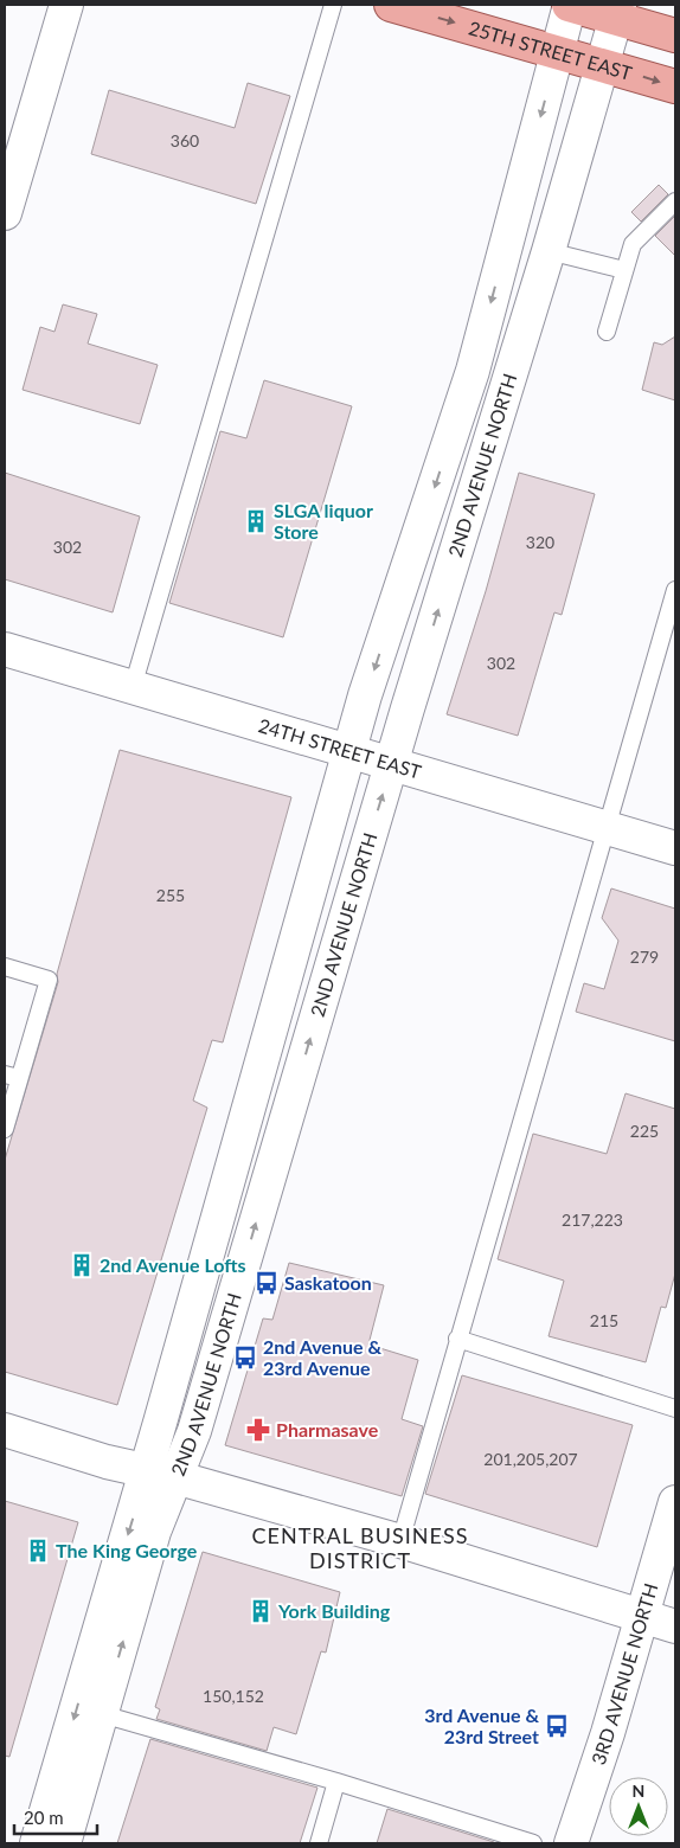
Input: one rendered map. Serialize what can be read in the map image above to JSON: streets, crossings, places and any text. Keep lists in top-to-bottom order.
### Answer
{
  "streets": {
    "main road": ["25TH STREET EAST"],
    "street": ["2ND AVENUE NORTH", "24TH STREET EAST", "3RD AVENUE NORTH"]
  },
  "crossings": [
    ["25TH STREET EAST", "2ND AVENUE NORTH"],
    ["2ND AVENUE NORTH", "24TH STREET EAST"]
  ],
  "one_way": ["25TH STREET EAST"],
  "districts": ["CENTRAL BUSINESS DISTRICT"],
  "places": {
    "building": [
      "SLGA liquor Store",
      "2nd Avenue Lofts",
      "The King George",
      "York Building"
    ],
    "bus stop": ["Saskatoon", "2nd Avenue & 23rd Avenue", "3rd Avenue & 23rd Street"],
    "pharmacy": ["Pharmasave"]
  },
  "house_numbers": [
    "360",
    "320",
    "302",
    "302",
    "255",
    "279",
    "225",
    "217,223",
    "215",
    "201,205,207",
    "150,152"
  ],
  "scale_bar": "20 m",
  "north": "top"
}
